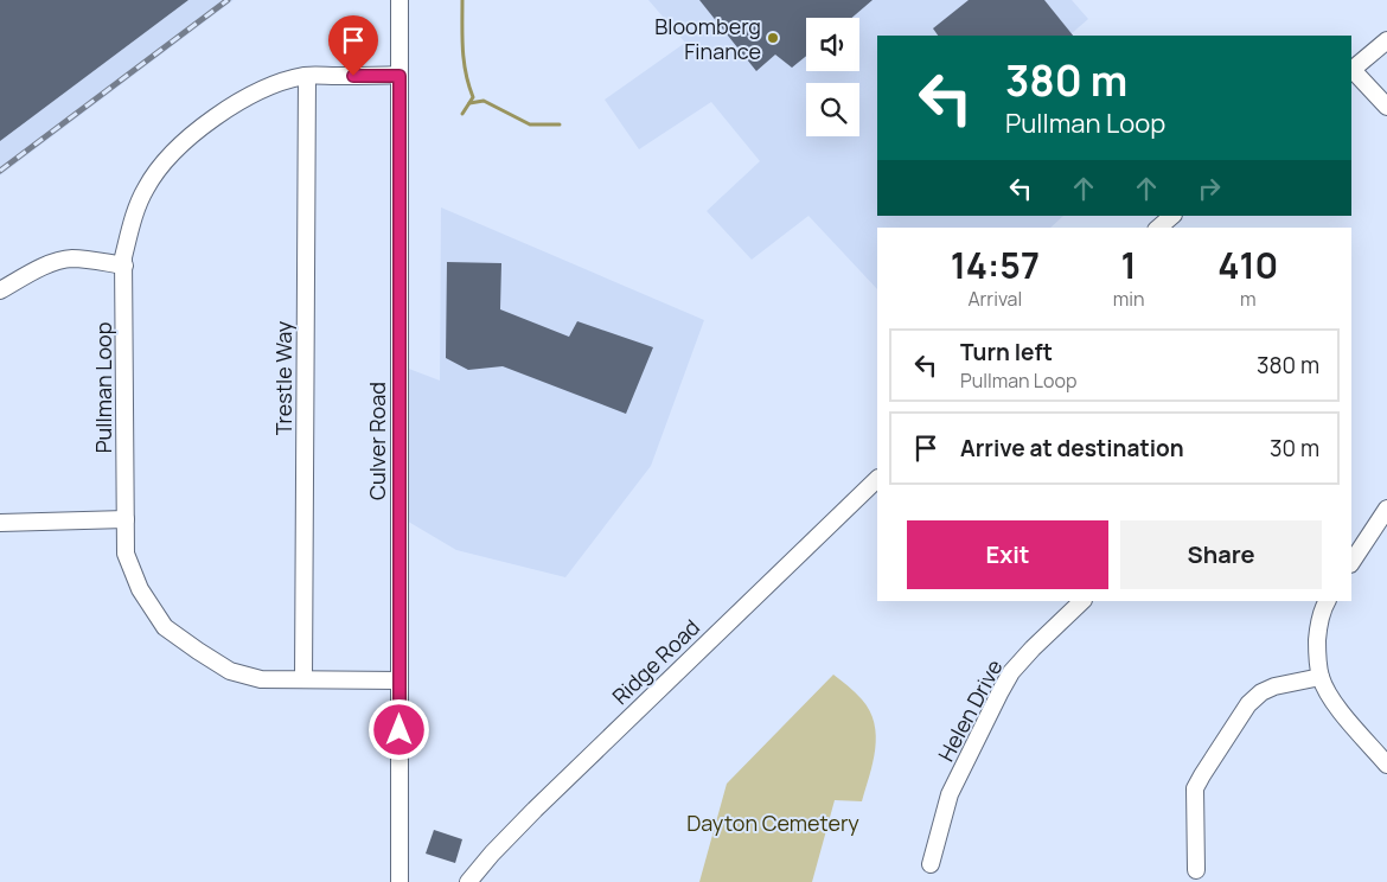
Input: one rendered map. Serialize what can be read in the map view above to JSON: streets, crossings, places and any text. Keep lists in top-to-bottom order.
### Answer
{
  "streets": {
    "street": [
      "Trestle Way",
      "Pullman Loop",
      "Culver Road",
      "Ridge Road",
      "Helen Drive"
    ]
  },
  "crossings": [
    ["Trestle Way", "Pullman Loop"],
    ["Pullman Loop", "Culver Road"]
  ],
  "parks": ["Dayton Cemetery"],
  "places": ["Bloomberg Finance"],
  "page": {
    "turn": ["380 m", "Pullman Loop"],
    "eta": [
      "14:57",
      "Arrival",
      "1",
      "min",
      "410",
      "m"
    ],
    "list": [
      {
        "name": "Turn left",
        "note": "Pullman Loop",
        "value": "380 m"
      },
      {
        "name": "Arrive at destination",
        "value": "30 m"
      }
    ],
    "buttons": ["Exit", "Share"]
  }
}
